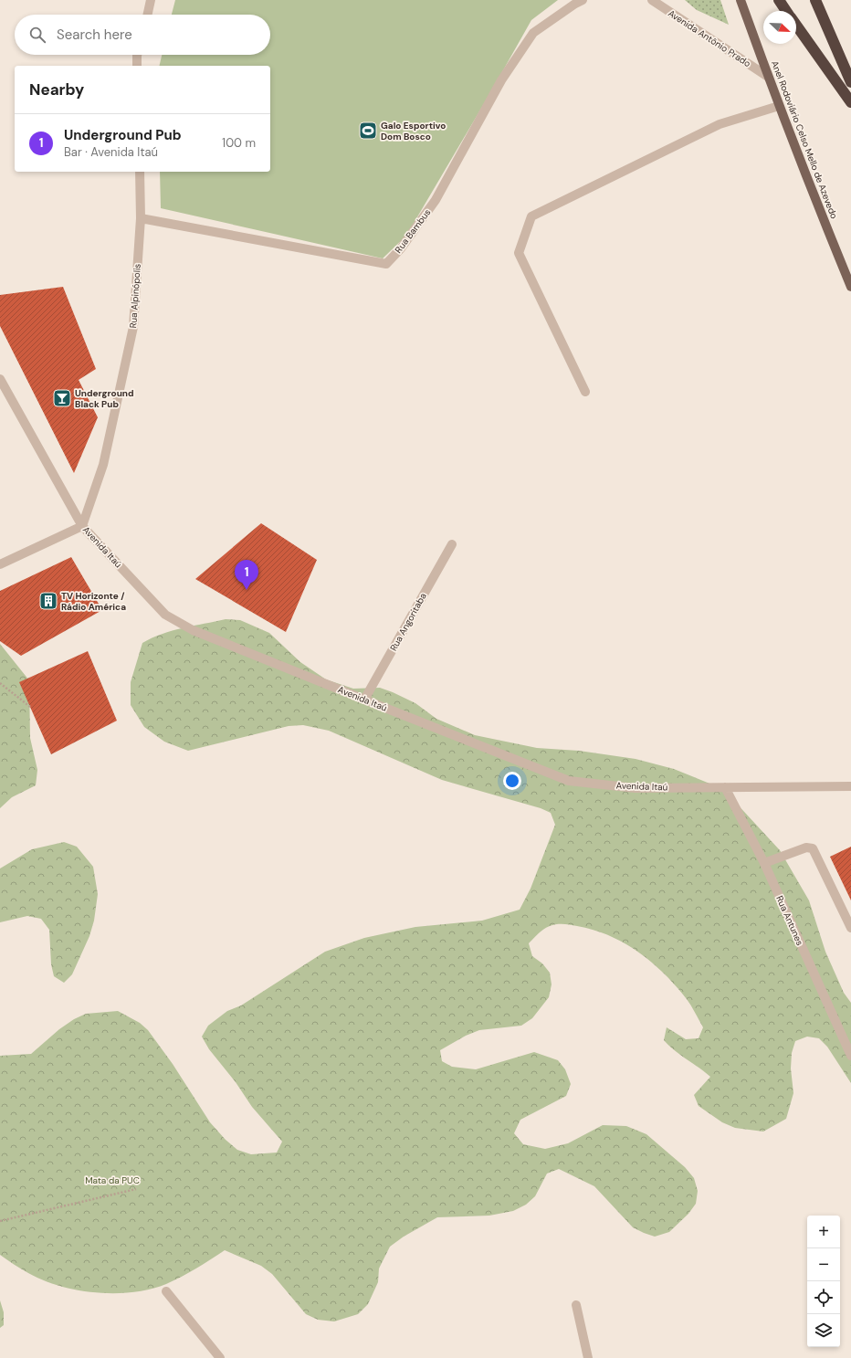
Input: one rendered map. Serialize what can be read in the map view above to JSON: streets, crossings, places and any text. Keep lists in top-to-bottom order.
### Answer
{
  "streets": {
    "main road": ["Anel Rodoviário Celso Mello de Azevedo"],
    "street": [
      "Avenida Antônio Prado",
      "Rua Bambus",
      "Rua Alpinópolis",
      "Avenida Itaú",
      "Rua Angoritaba",
      "Rua Antunes"
    ]
  },
  "crossings": [
    ["Avenida Antônio Prado", "Anel Rodoviário Celso Mello de Azevedo"],
    ["Rua Bambus", "Rua Alpinópolis"],
    ["Rua Alpinópolis", "Avenida Itaú"],
    ["Avenida Itaú", "Rua Angoritaba"],
    ["Avenida Itaú", "Rua Antunes"]
  ],
  "parks": ["Mata da PUC"],
  "places": {
    "sports": ["Galo Esportivo Dom Bosco"],
    "bar": ["Underground Black Pub"],
    "building": ["TV Horizonte / Rádio América"]
  },
  "north": "bottom right",
  "page": {
    "search": "Search here",
    "heading": "Nearby",
    "list": [
      {
        "mark": "1",
        "name": "Underground Pub",
        "note": "Bar · Avenida Itaú",
        "value": "100 m"
      }
    ],
    "pins": "1",
    "map_buttons": ["+", "−"]
  }
}
